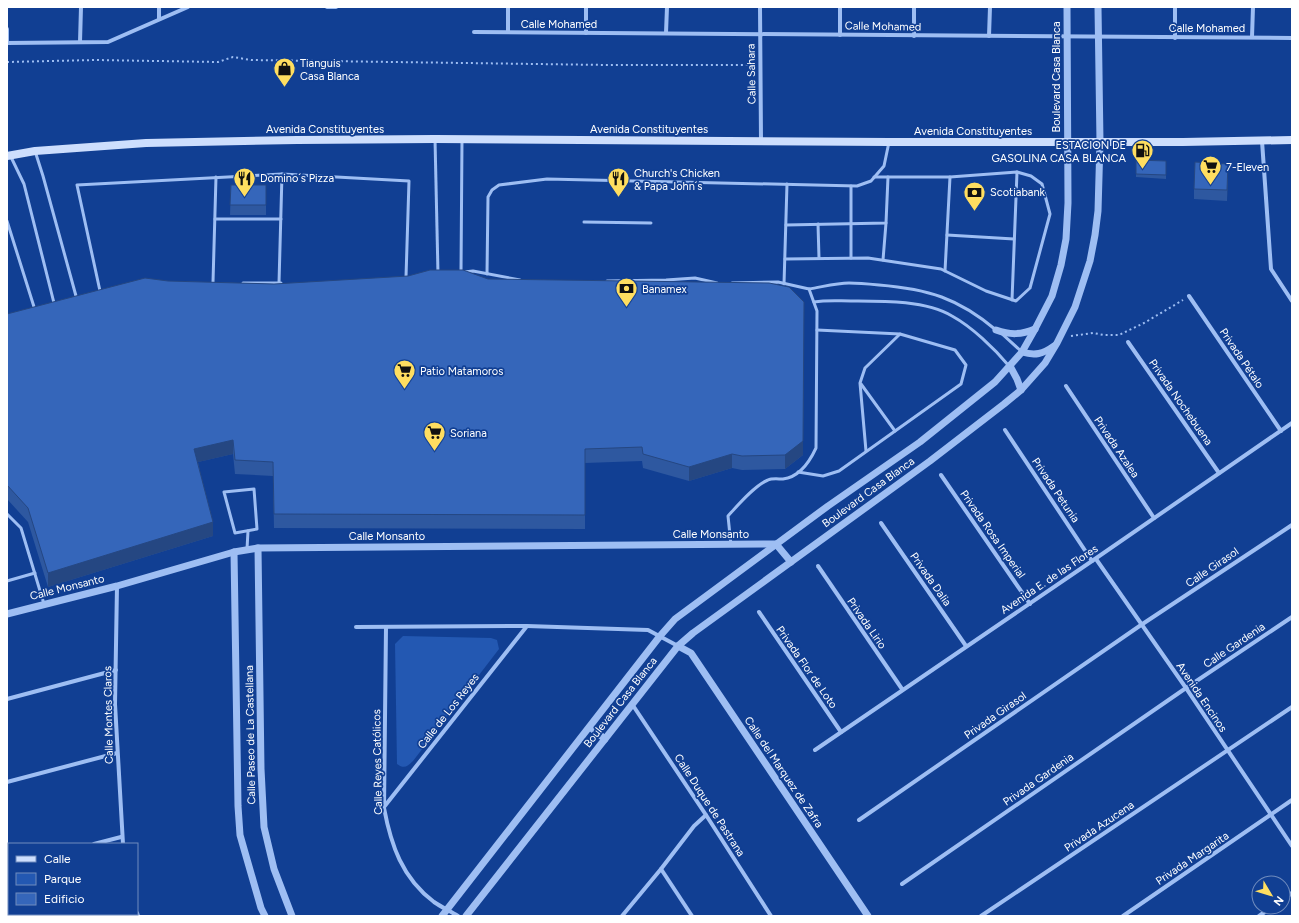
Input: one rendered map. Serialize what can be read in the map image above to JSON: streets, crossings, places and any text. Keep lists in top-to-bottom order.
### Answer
{
  "streets": {
    "main road": ["Avenida Constituyentes"],
    "street": [
      "Calle Mohamed",
      "Calle Sahara",
      "Boulevard Casa Blanca",
      "Privada Pétalo",
      "Privada Nochebuena",
      "Privada Azalea",
      "Privada Petunia",
      "Calle Monsanto",
      "Privada Rosa Imperial",
      "Calle Girasol",
      "Privada Dalia",
      "Avenida E. de las Flores",
      "Privada Lirio",
      "Calle Gardenia",
      "Privada Flor de Loto",
      "Avenida Encinos",
      "Calle de Los Reyes",
      "Calle Montes Claros",
      "Privada Girasol",
      "Calle Paseo de La Castellana",
      "Calle Reyes Católicos",
      "Calle del Marquez de Zafra",
      "Privada Gardenia",
      "Calle Duque de Pastrana",
      "Privada Azucena",
      "Privada Margarita"
    ]
  },
  "crossings": [
    ["Calle Mohamed", "Calle Sahara"],
    ["Calle Mohamed", "Boulevard Casa Blanca"],
    ["Calle Sahara", "Avenida Constituyentes"],
    ["Boulevard Casa Blanca", "Avenida Constituyentes"],
    ["Boulevard Casa Blanca", "Calle Monsanto"],
    ["Boulevard Casa Blanca", "Calle Reyes Católicos"],
    ["Boulevard Casa Blanca", "Calle del Marquez de Zafra"],
    ["Boulevard Casa Blanca", "Calle Duque de Pastrana"],
    ["Privada Pétalo", "Avenida E. de las Flores"],
    ["Privada Nochebuena", "Avenida E. de las Flores"],
    ["Privada Azalea", "Avenida E. de las Flores"],
    ["Privada Petunia", "Avenida E. de las Flores"],
    ["Privada Petunia", "Avenida Encinos"],
    ["Calle Monsanto", "Calle Montes Claros"],
    ["Calle Monsanto", "Calle Paseo de La Castellana"],
    ["Privada Rosa Imperial", "Avenida E. de las Flores"],
    ["Calle Girasol", "Avenida Encinos"],
    ["Calle Girasol", "Privada Girasol"],
    ["Privada Dalia", "Avenida E. de las Flores"],
    ["Avenida E. de las Flores", "Privada Lirio"],
    ["Avenida E. de las Flores", "Privada Flor de Loto"],
    ["Avenida E. de las Flores", "Avenida Encinos"],
    ["Calle Gardenia", "Avenida Encinos"],
    ["Calle Gardenia", "Privada Gardenia"],
    ["Avenida Encinos", "Privada Girasol"],
    ["Avenida Encinos", "Privada Gardenia"],
    ["Avenida Encinos", "Privada Azucena"],
    ["Avenida Encinos", "Privada Margarita"],
    ["Calle de Los Reyes", "Calle Reyes Católicos"]
  ],
  "places": {
    "shop": ["Tianguis Casa Blanca"],
    "fuel station": ["ESTACION DE GASOLINA CASA BLANCA"],
    "supermarket": ["7-Eleven", "Patio Matamoros", "Soriana"],
    "restaurant": ["Domino´s Pizza", "Church's Chicken & Papa John´s"],
    "bank": ["Scotiabank", "Banamex"]
  },
  "legend": ["Calle", "Parque", "Edificio"],
  "north": "bottom right"
}
